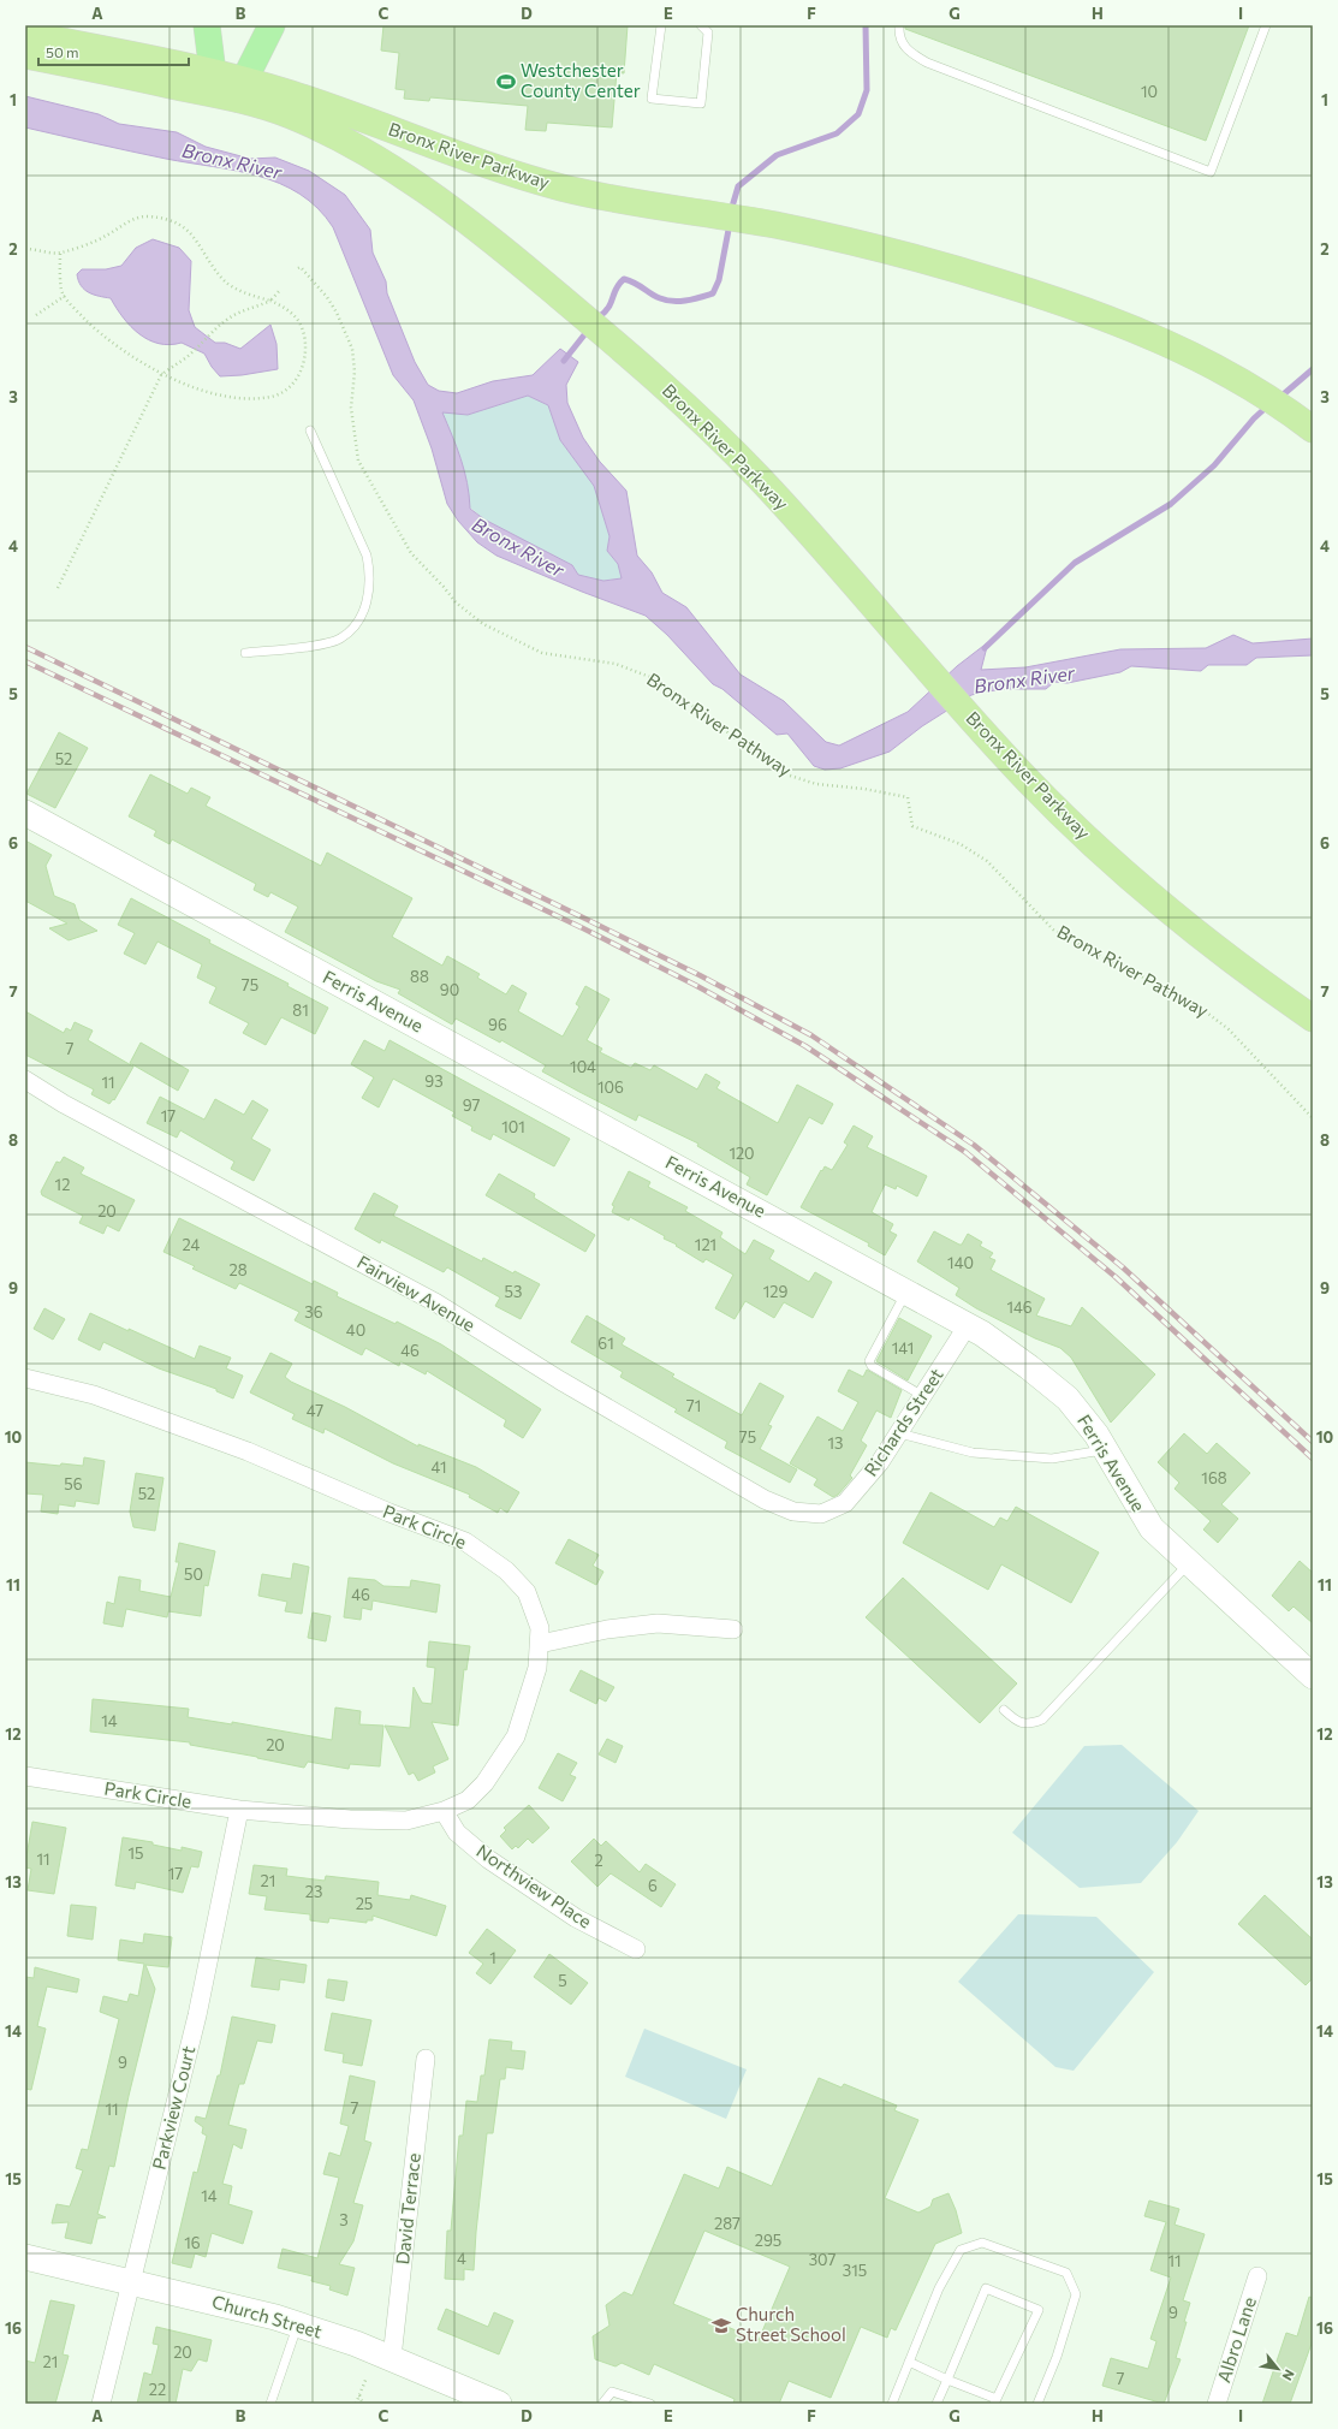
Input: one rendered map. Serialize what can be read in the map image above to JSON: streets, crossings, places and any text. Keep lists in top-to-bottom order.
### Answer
{
  "streets": {
    "highway": ["Bronx River Parkway"],
    "street": [
      "Ferris Avenue",
      "Fairview Avenue",
      "Richards Street",
      "Park Circle",
      "Northview Place",
      "Parkview Court",
      "David Terrace",
      "Church Street",
      "Albro Lane"
    ],
    "path": ["Bronx River Pathway"]
  },
  "crossings": [
    ["Ferris Avenue", "Richards Street"],
    ["Fairview Avenue", "Richards Street"],
    ["Park Circle", "Northview Place"],
    ["Park Circle", "Parkview Court"],
    ["Parkview Court", "Church Street"],
    ["David Terrace", "Church Street"]
  ],
  "water": ["Bronx River"],
  "places": {
    "sports": ["Westchester County Center"],
    "school or university": ["Church Street School"]
  },
  "house_numbers": [
    "10",
    "52",
    "88",
    "75",
    "90",
    "81",
    "96",
    "7",
    "104",
    "93",
    "11",
    "106",
    "97",
    "17",
    "101",
    "120",
    "12",
    "20",
    "24",
    "121",
    "140",
    "28",
    "53",
    "129",
    "146",
    "36",
    "40",
    "61",
    "141",
    "46",
    "71",
    "47",
    "75",
    "13",
    "41",
    "168",
    "56",
    "52",
    "50",
    "46",
    "14",
    "20",
    "15",
    "11",
    "2",
    "17",
    "21",
    "6",
    "23",
    "25",
    "1",
    "5",
    "9",
    "7",
    "11",
    "14",
    "3",
    "287",
    "295",
    "16",
    "4",
    "307",
    "11",
    "315",
    "9",
    "20",
    "21",
    "7",
    "22"
  ],
  "scale_bar": "50 m",
  "north": "bottom right",
  "grid": {
    "columns": [
      "A",
      "B",
      "C",
      "D",
      "E",
      "F",
      "G",
      "H",
      "I"
    ],
    "rows": [
      "1",
      "2",
      "3",
      "4",
      "5",
      "6",
      "7",
      "8",
      "9",
      "10",
      "11",
      "12",
      "13",
      "14",
      "15",
      "16"
    ]
  }
}
